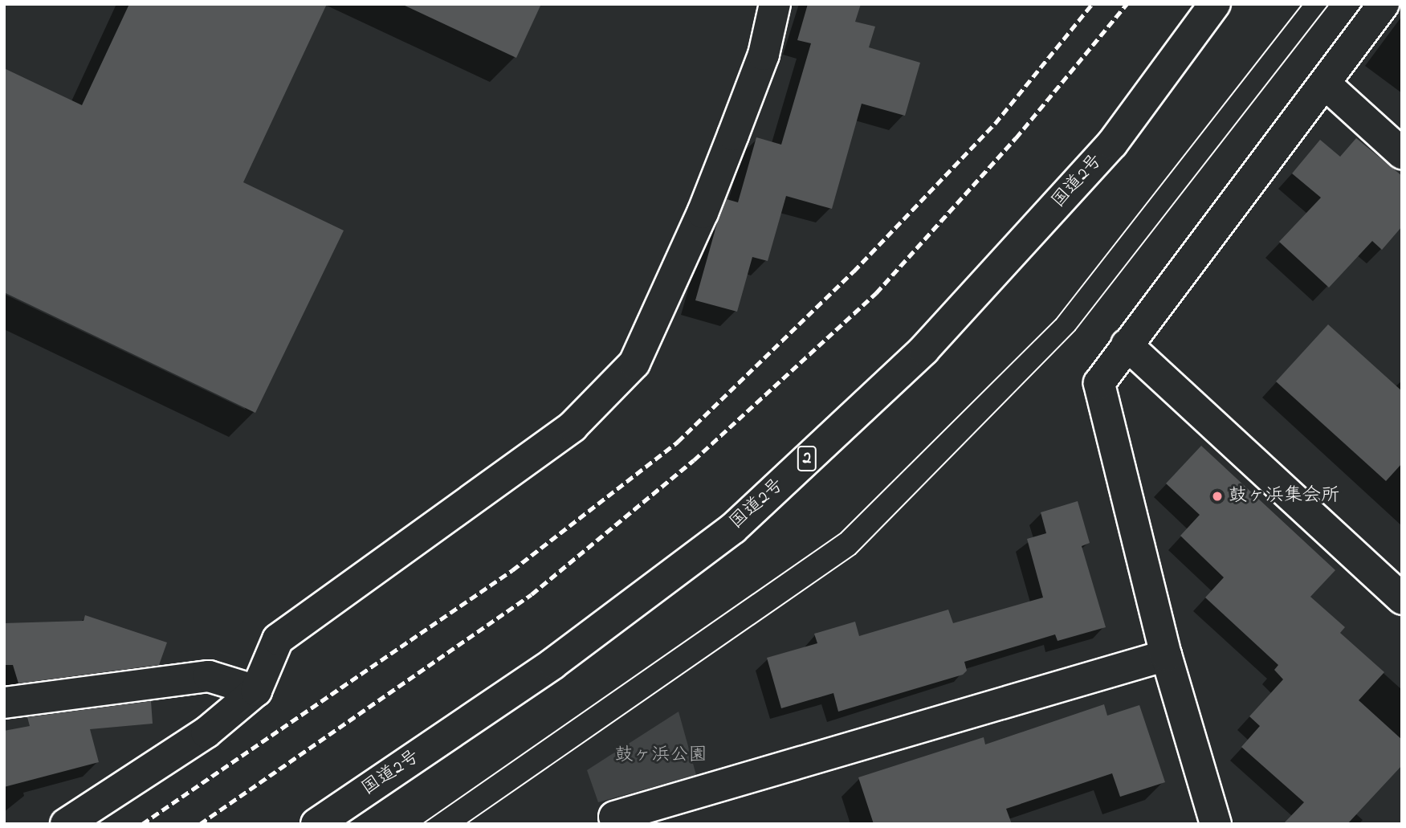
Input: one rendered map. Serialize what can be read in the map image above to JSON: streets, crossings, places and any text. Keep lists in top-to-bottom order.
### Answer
{
  "streets": {
    "main road": ["国道2号", "2"]
  },
  "parks": ["鼓ヶ浜公園"],
  "places": ["鼓ヶ浜集会所"]
}
